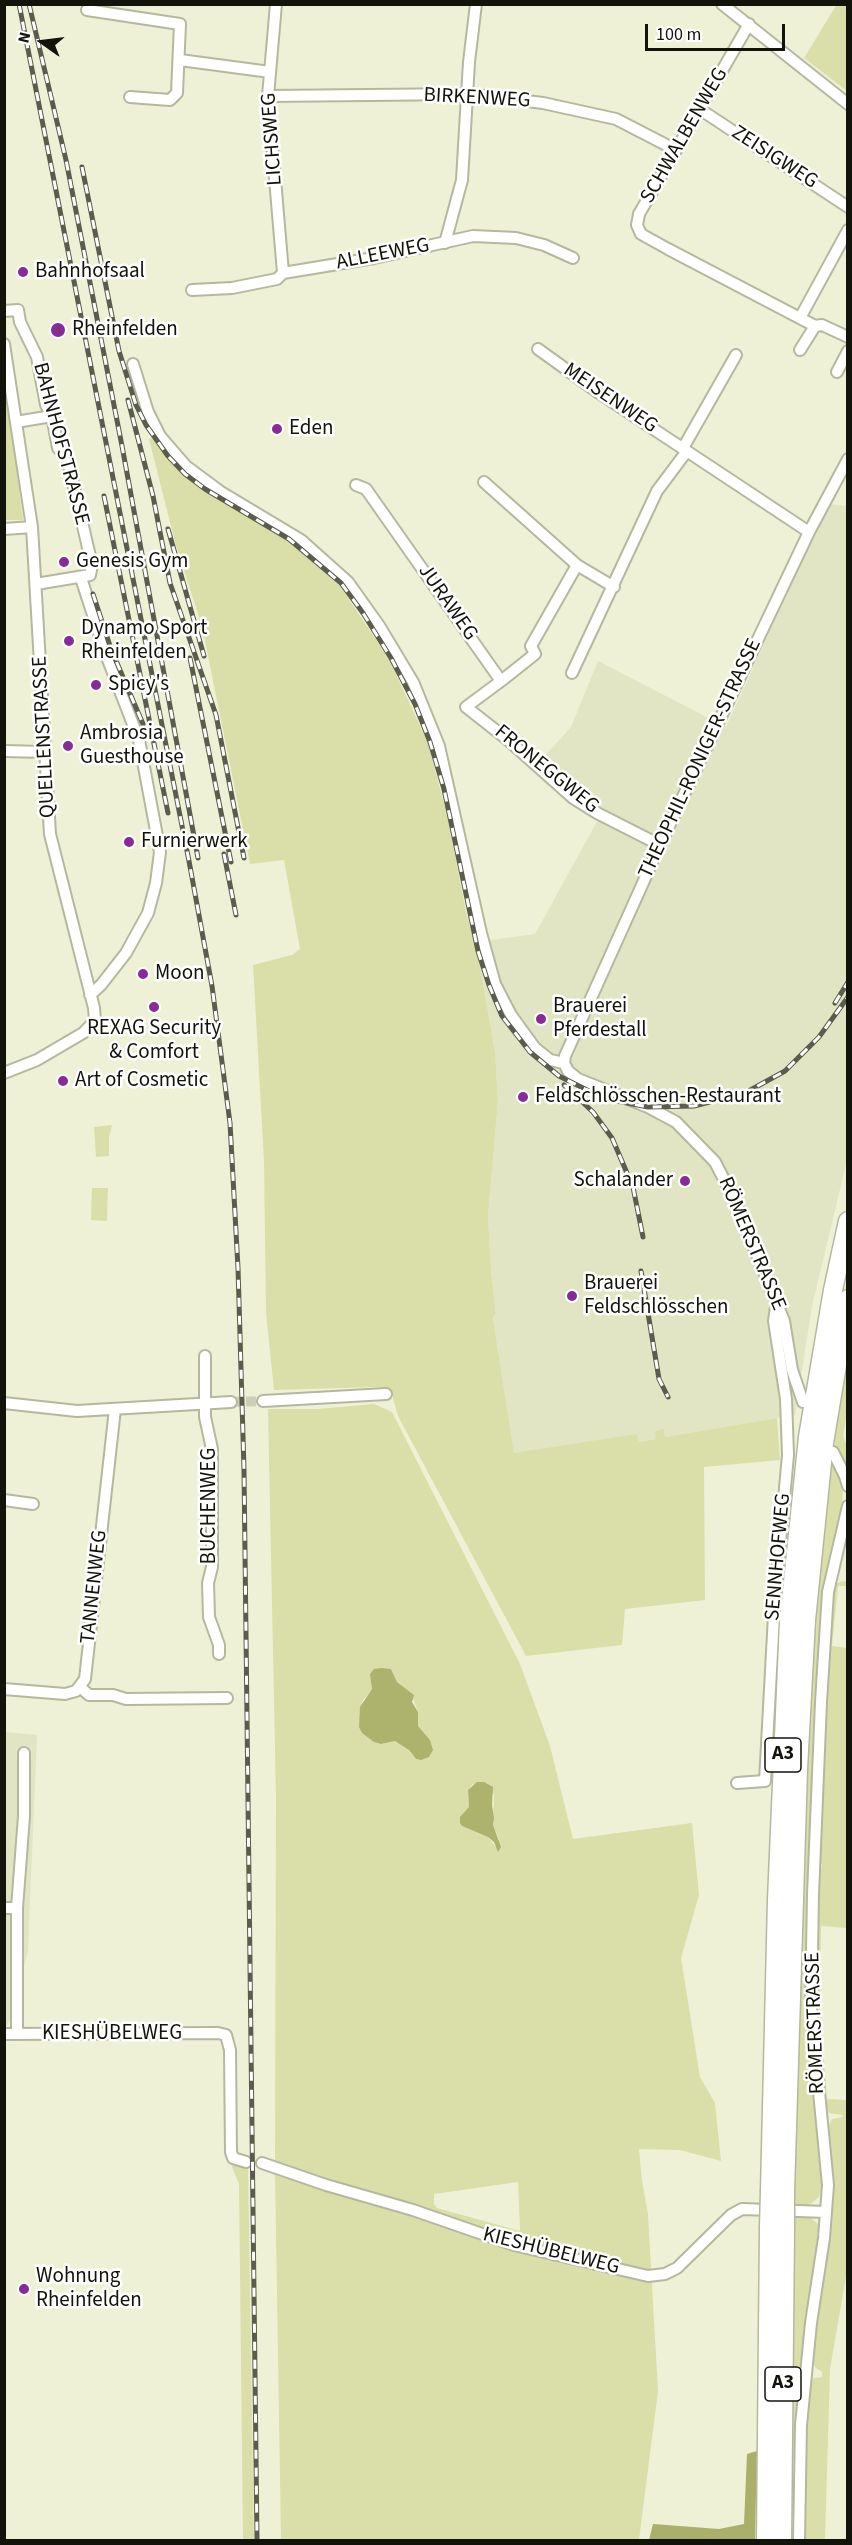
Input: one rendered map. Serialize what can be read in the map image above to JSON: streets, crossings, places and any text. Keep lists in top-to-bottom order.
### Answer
{
  "streets": {
    "highway": ["A3"],
    "street": [
      "BIRKENWEG",
      "SCHWALBENWEG",
      "LICHSWEG",
      "ZEISIGWEG",
      "ALLEEWEG",
      "MEISENWEG",
      "BAHNHOFSTRASSE",
      "JURAWEG",
      "QUELLENSTRASSE",
      "THEOPHIL-RONIGER-STRASSE",
      "FRONEGGWEG",
      "RÖMERSTRASSE",
      "BUCHENWEG",
      "SENNHOFWEG",
      "TANNENWEG",
      "KIESHÜBELWEG"
    ]
  },
  "crossings": [
    ["BIRKENWEG", "SCHWALBENWEG"],
    ["BIRKENWEG", "LICHSWEG"],
    ["SCHWALBENWEG", "ZEISIGWEG"],
    ["LICHSWEG", "ALLEEWEG"],
    ["MEISENWEG", "THEOPHIL-RONIGER-STRASSE"],
    ["JURAWEG", "FRONEGGWEG"],
    ["THEOPHIL-RONIGER-STRASSE", "FRONEGGWEG"],
    ["THEOPHIL-RONIGER-STRASSE", "RÖMERSTRASSE"],
    ["RÖMERSTRASSE", "SENNHOFWEG"],
    ["RÖMERSTRASSE", "KIESHÜBELWEG"]
  ],
  "places": [
    "Bahnhofsaal",
    "Rheinfelden",
    "Eden",
    "Genesis Gym",
    "Dynamo Sport Rheinfelden",
    "Spicy's",
    "Ambrosia Guesthouse",
    "Furnierwerk",
    "Moon",
    "REXAG Security & Comfort",
    "Brauerei Pferdestall",
    "Art of Cosmetic",
    "Feldschlösschen-Restaurant",
    "Schalander",
    "Brauerei Feldschlösschen",
    "Wohnung Rheinfelden"
  ],
  "scale_bar": "100 m",
  "north": "left"
}
